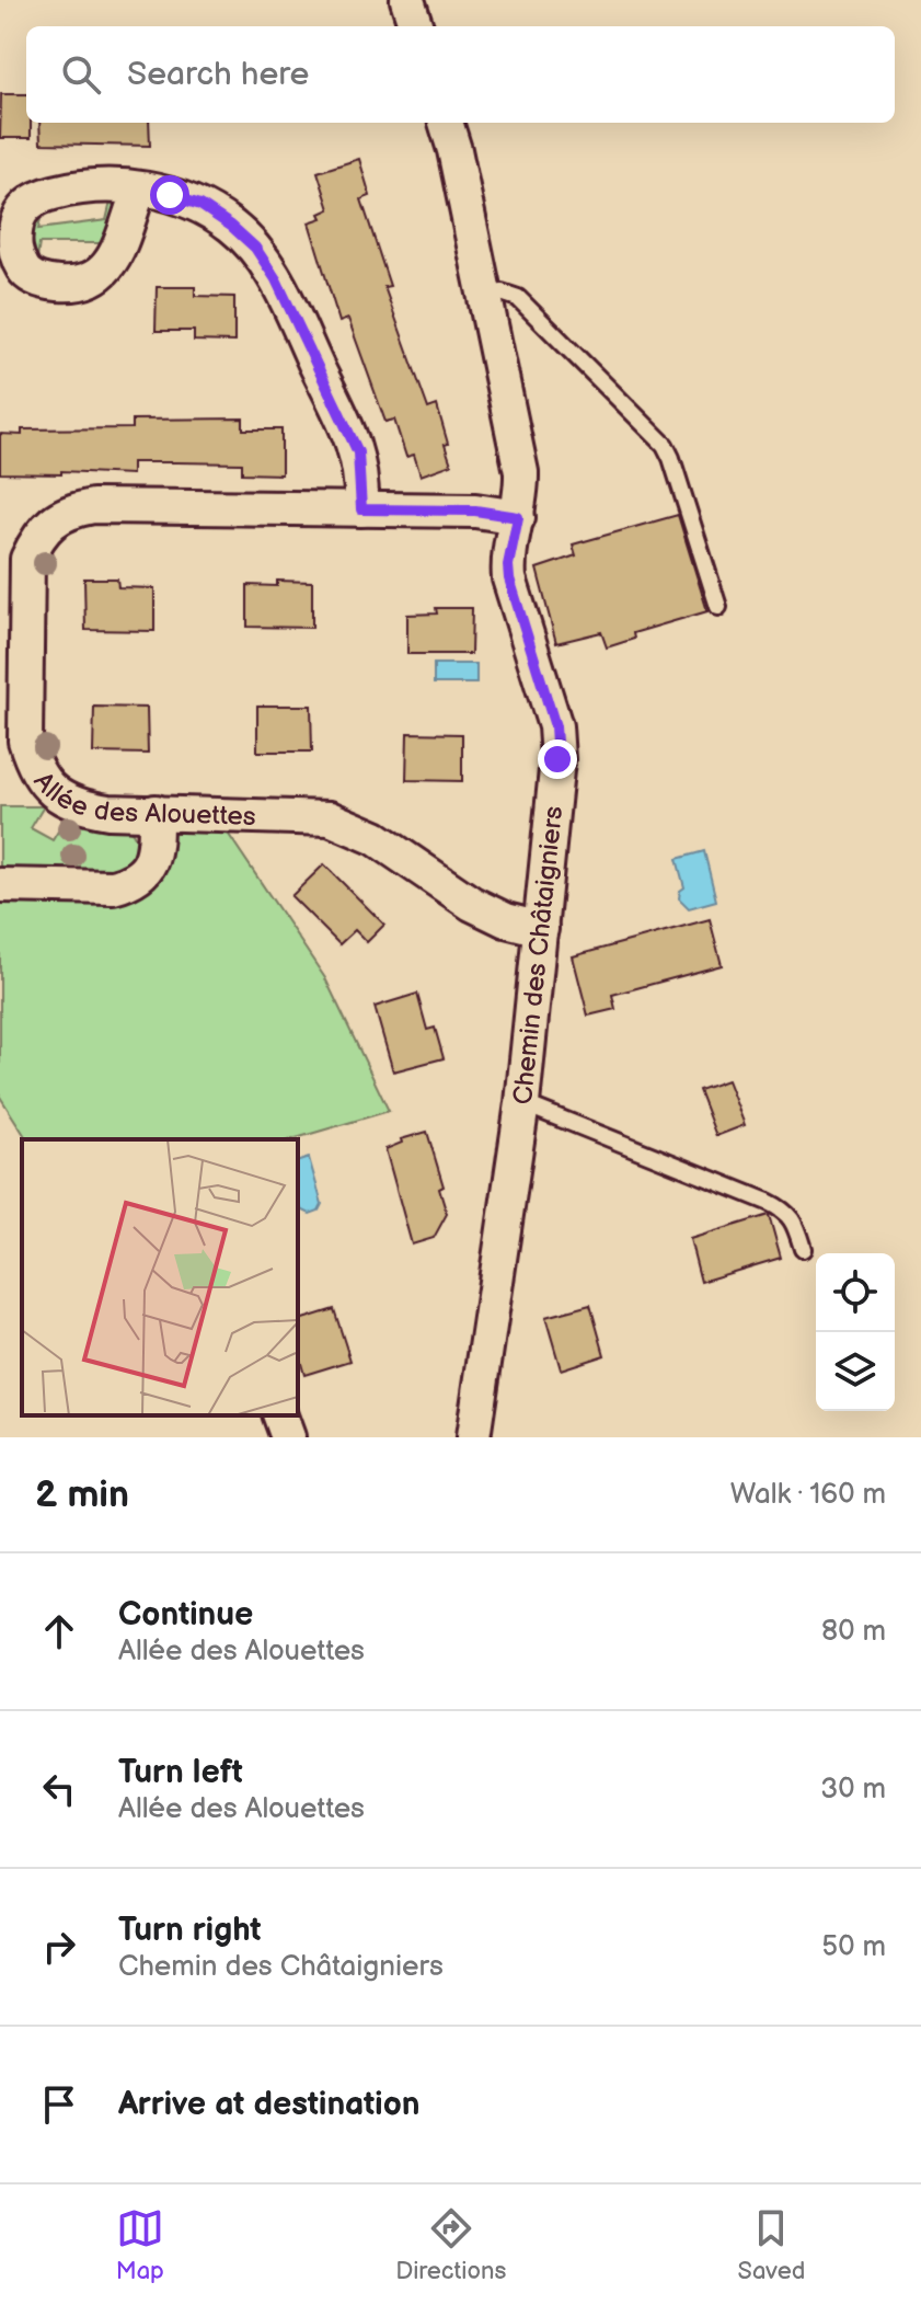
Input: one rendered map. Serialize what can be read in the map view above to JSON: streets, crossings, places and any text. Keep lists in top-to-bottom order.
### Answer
{
  "streets": {
    "street": ["Allée des Alouettes", "Chemin des Châtaigniers"]
  },
  "crossings": [
    ["Allée des Alouettes", "Chemin des Châtaigniers"]
  ],
  "page": {
    "search": "Search here",
    "heading": ["2 min", "Walk · 160 m"],
    "list": [
      ["Continue", "Allée des Alouettes", "80 m"],
      ["Turn left", "Allée des Alouettes", "30 m"],
      ["Turn right", "Chemin des Châtaigniers", "50 m"],
      "Arrive at destination"
    ],
    "nav": ["Map", "Directions", "Saved"]
  }
}
